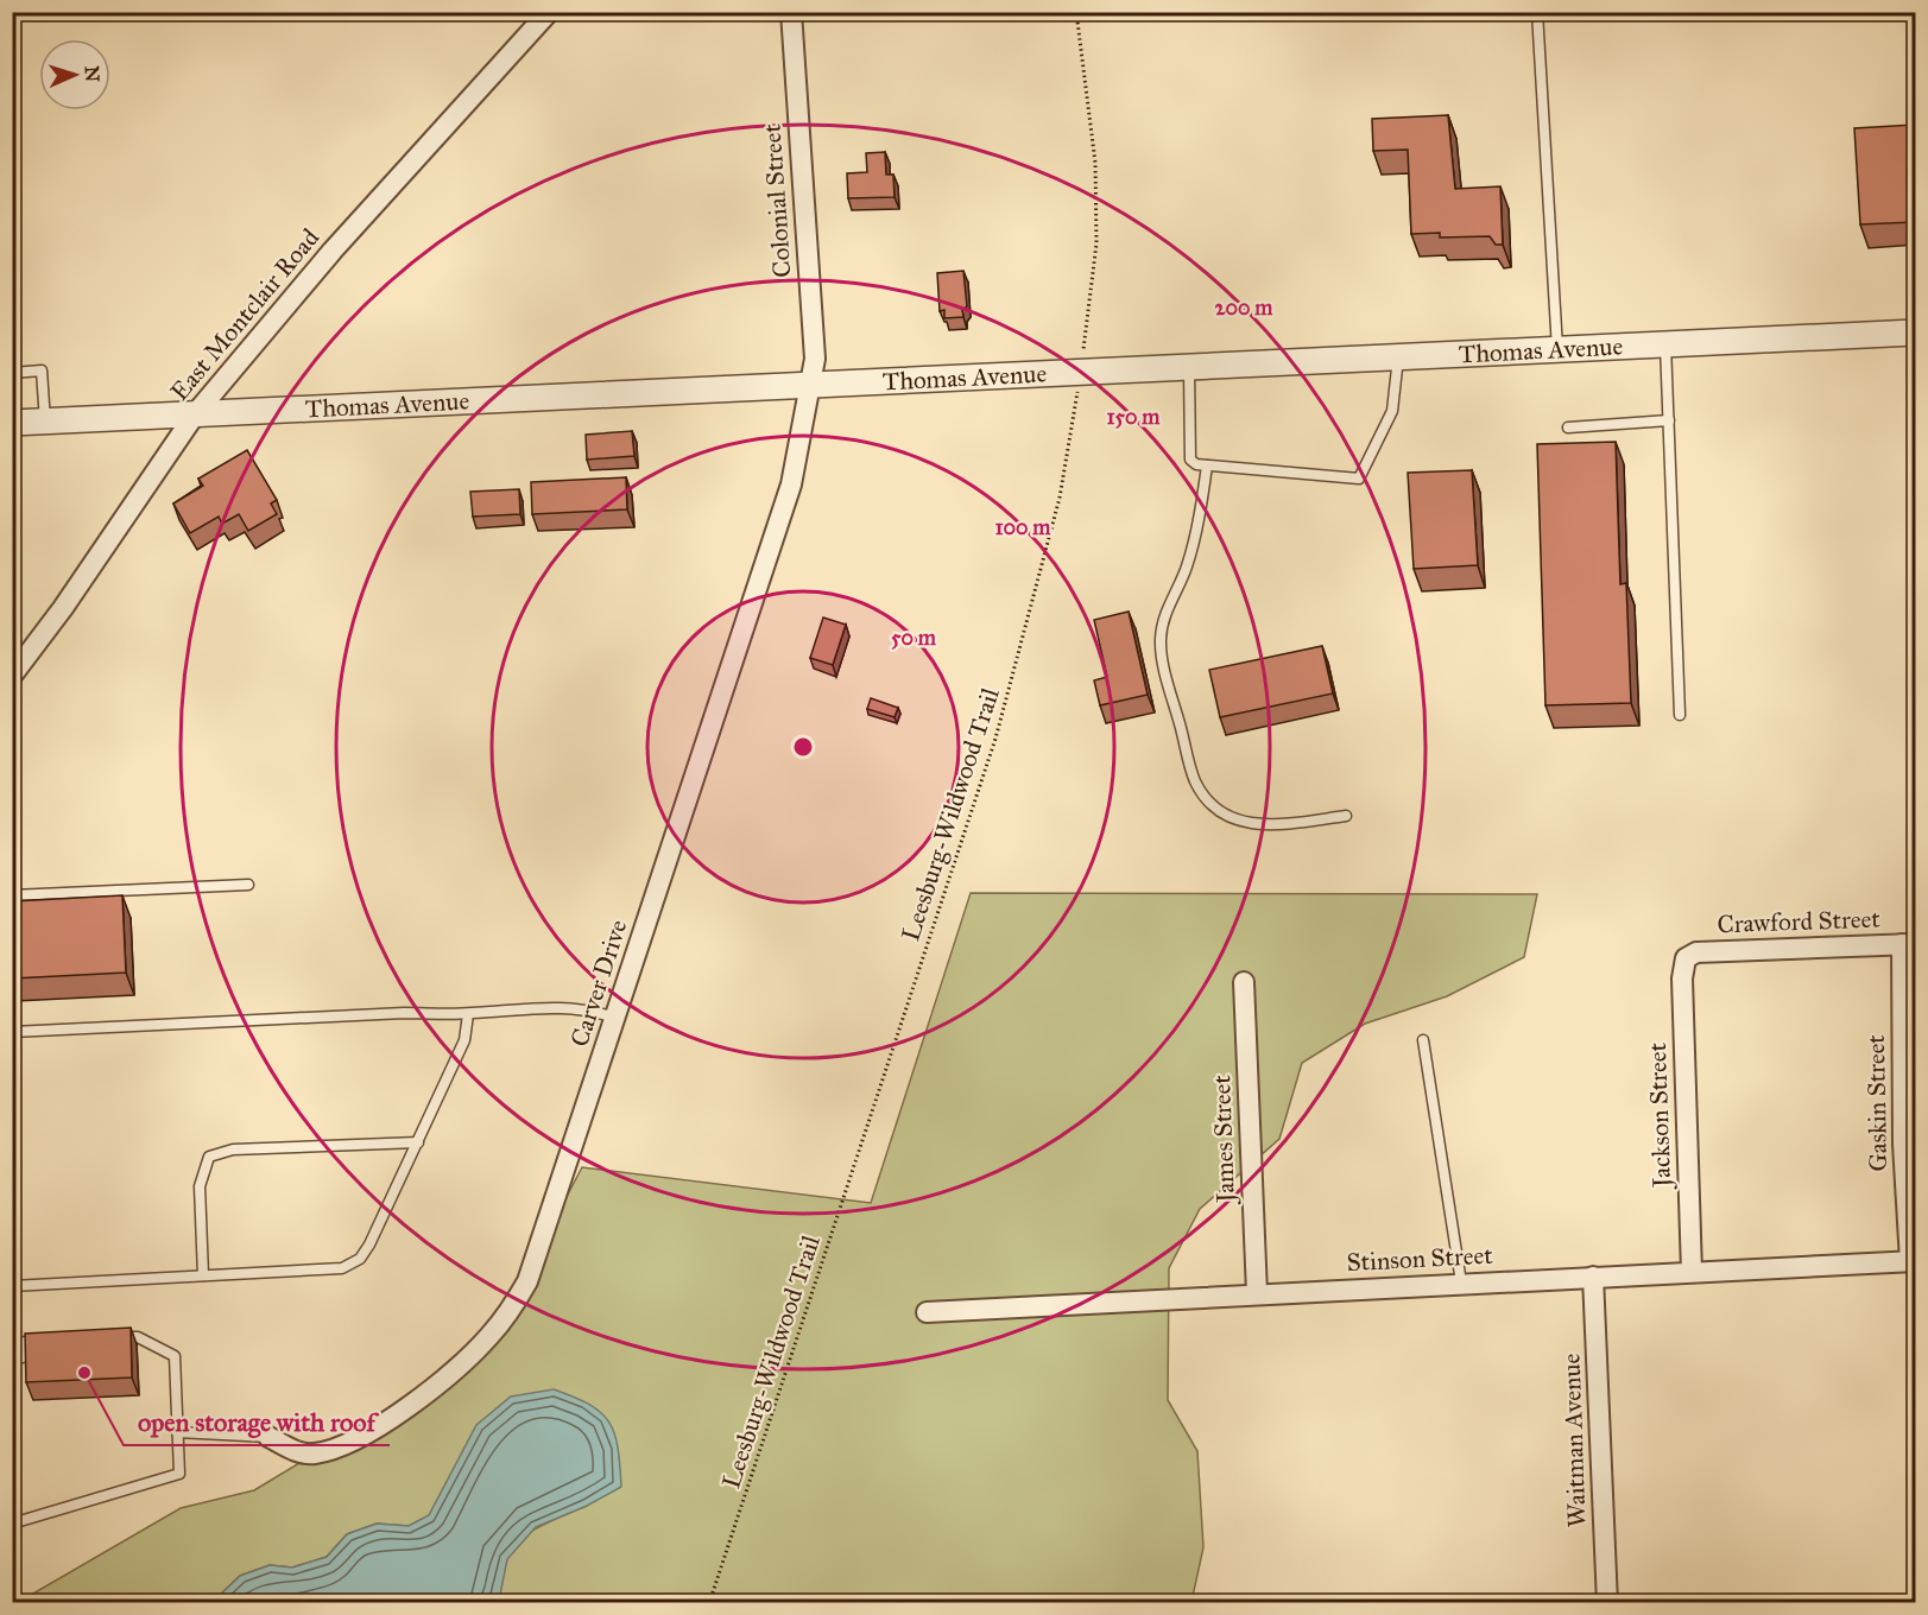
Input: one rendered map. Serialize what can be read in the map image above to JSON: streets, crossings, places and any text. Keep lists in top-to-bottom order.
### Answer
{
  "streets": {
    "street": [
      "Colonial Street",
      "East Montclair Road",
      "Thomas Avenue",
      "Crawford Street",
      "Carver Drive",
      "Gaskin Street",
      "Jackson Street",
      "James Street",
      "Stinson Street",
      "Waitman Avenue"
    ],
    "path": ["Leesburg-Wildwood Trail"]
  },
  "crossings": [
    ["Colonial Street", "Thomas Avenue"],
    ["Colonial Street", "Carver Drive"],
    ["East Montclair Road", "Thomas Avenue"],
    ["Thomas Avenue", "Leesburg-Wildwood Trail"],
    ["Thomas Avenue", "Carver Drive"],
    ["Crawford Street", "Gaskin Street"],
    ["Crawford Street", "Jackson Street"],
    ["Gaskin Street", "Stinson Street"],
    ["Jackson Street", "Stinson Street"],
    ["James Street", "Stinson Street"],
    ["Stinson Street", "Waitman Avenue"]
  ],
  "places": ["open storage with roof"],
  "north": "right",
  "rings": [
    "200 m",
    "150 m",
    "100 m",
    "50 m"
  ]
}
